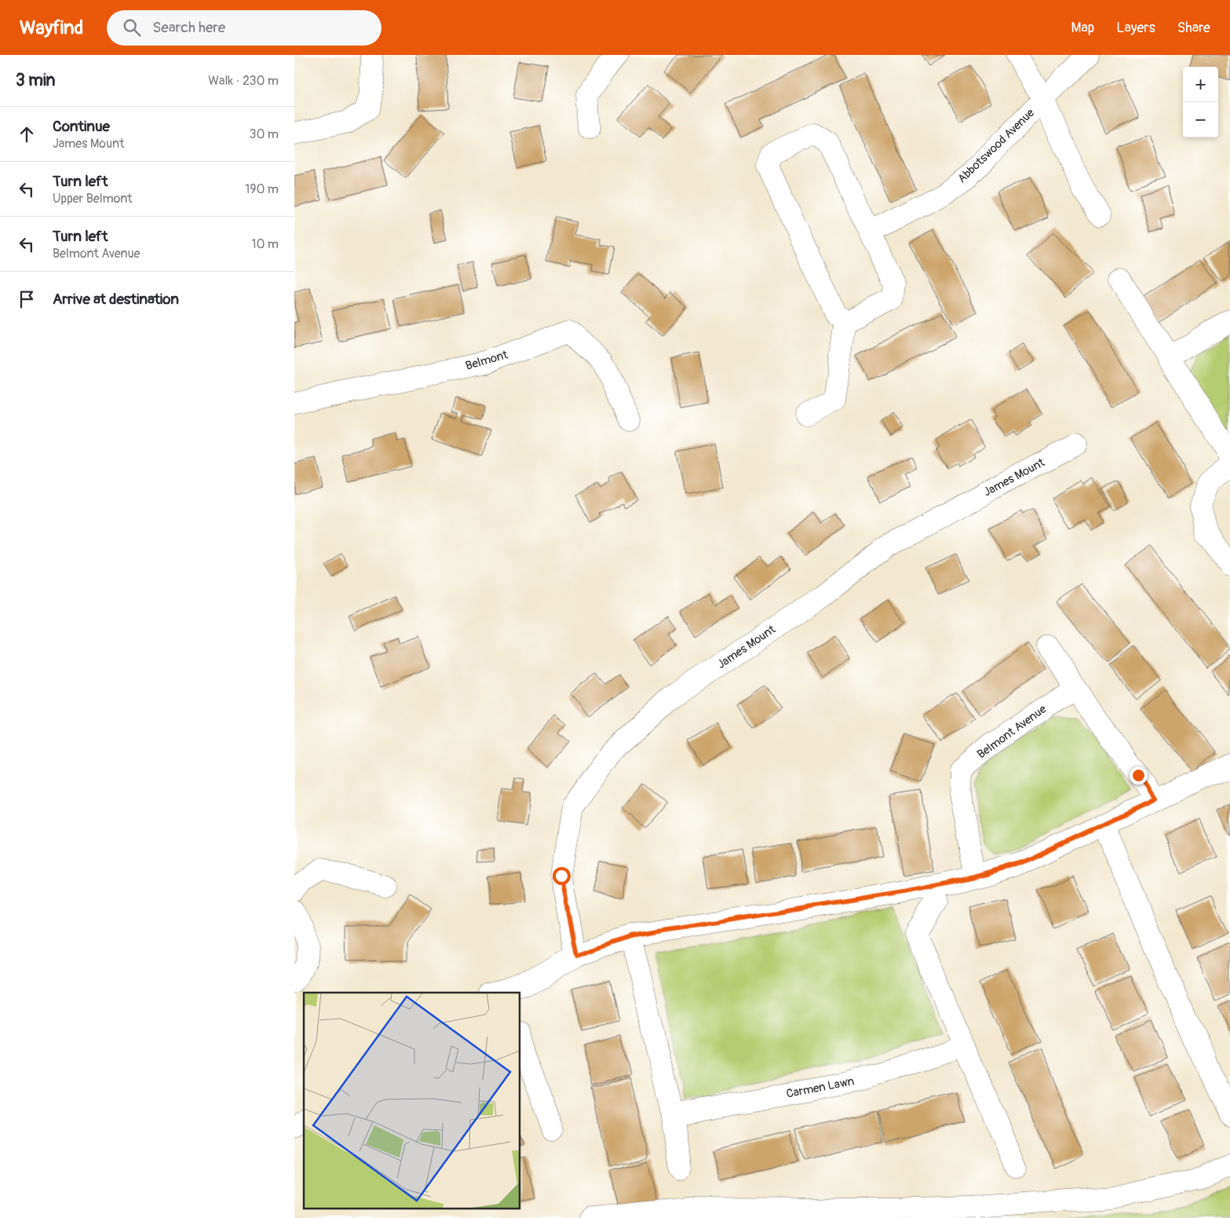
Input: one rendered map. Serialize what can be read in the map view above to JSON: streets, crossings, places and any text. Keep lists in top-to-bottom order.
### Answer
{
  "streets": {
    "street": [
      "Abbotswood Avenue",
      "Belmont",
      "James Mount",
      "Belmont Avenue",
      "Carmen Lawn"
    ]
  },
  "page": {
    "header": "Wayfind",
    "search": "Search here",
    "nav": ["Map", "Layers", "Share"],
    "heading": ["3 min", "Walk · 230 m"],
    "map_buttons": ["+", "−"],
    "list": [
      ["Continue", "James Mount", "30 m"],
      ["Turn left", "Upper Belmont", "190 m"],
      ["Turn left", "Belmont Avenue", "10 m"],
      "Arrive at destination"
    ]
  }
}
